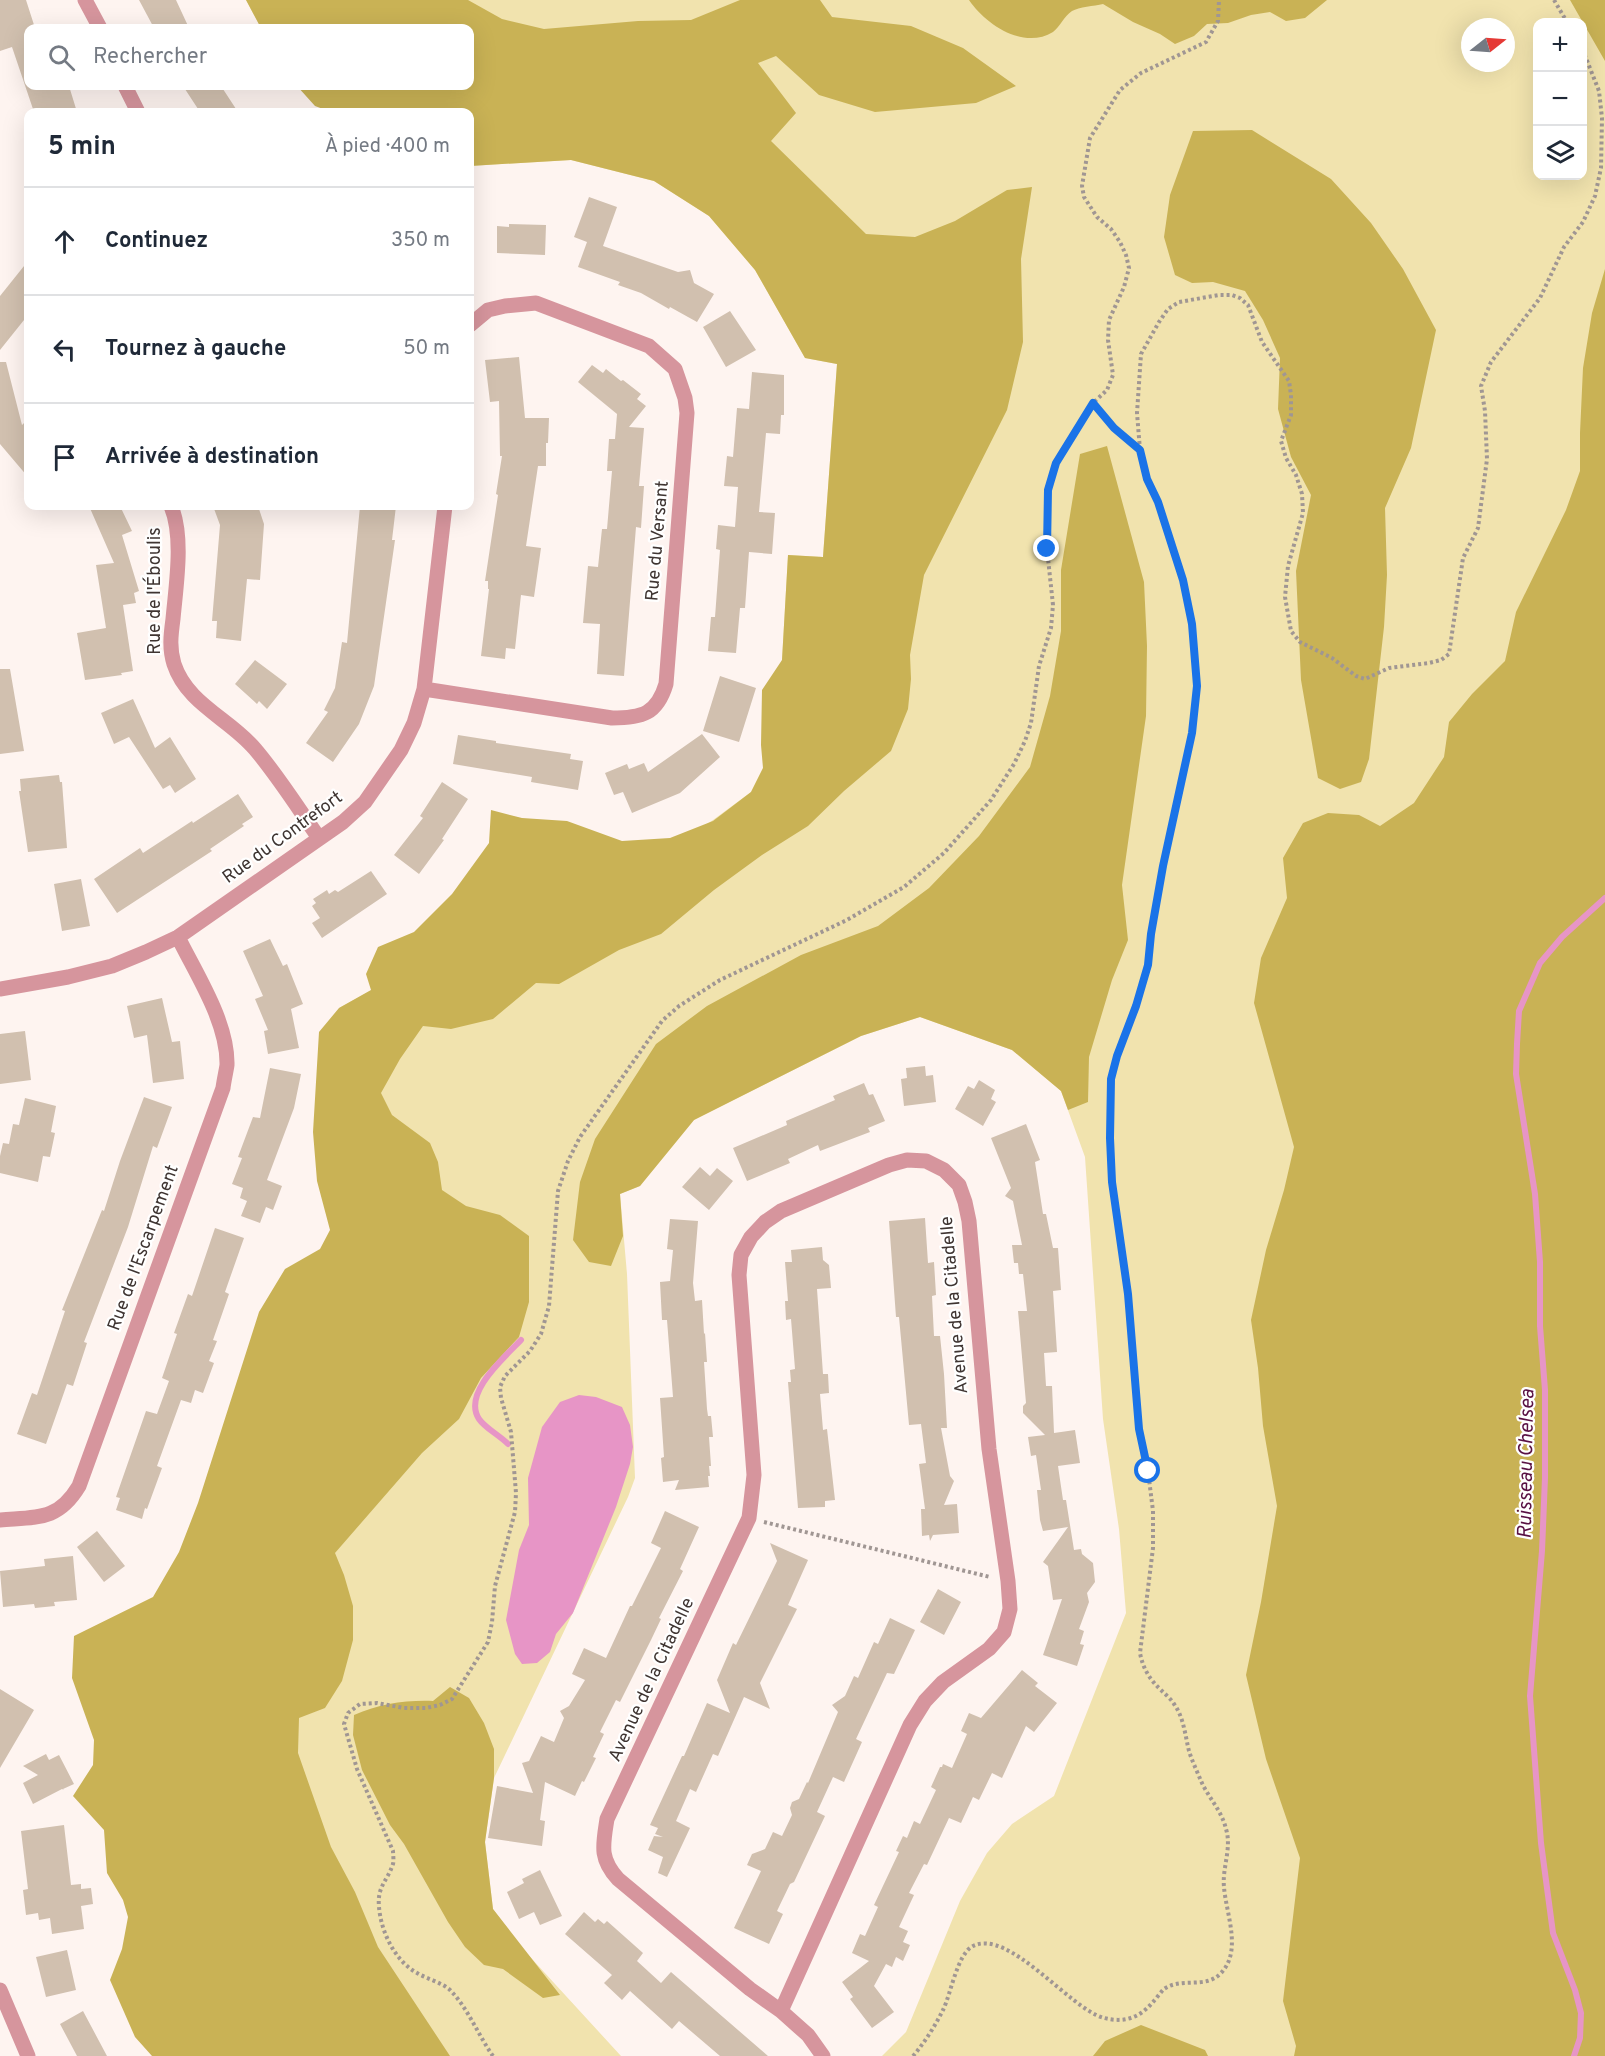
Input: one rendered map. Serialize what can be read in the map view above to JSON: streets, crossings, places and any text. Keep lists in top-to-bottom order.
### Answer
{
  "streets": {
    "street": [
      "Rue du Versant",
      "Rue de l'Éboulis",
      "Rue du Contrefort",
      "Rue de l'Escarpement",
      "Avenue de la Citadelle"
    ]
  },
  "crossings": [
    ["Rue du Versant", "Rue du Contrefort"],
    ["Rue de l'Éboulis", "Rue du Contrefort"],
    ["Rue du Contrefort", "Rue de l'Escarpement"]
  ],
  "water": ["Ruisseau Chelsea"],
  "north": "right",
  "page": {
    "map_buttons": ["+", "−"],
    "search": "Rechercher",
    "heading": ["5 min", "À pied · 400 m"],
    "list": [
      ["Continuez", "350 m"],
      ["Tournez à gauche", "50 m"],
      "Arrivée à destination"
    ]
  }
}
